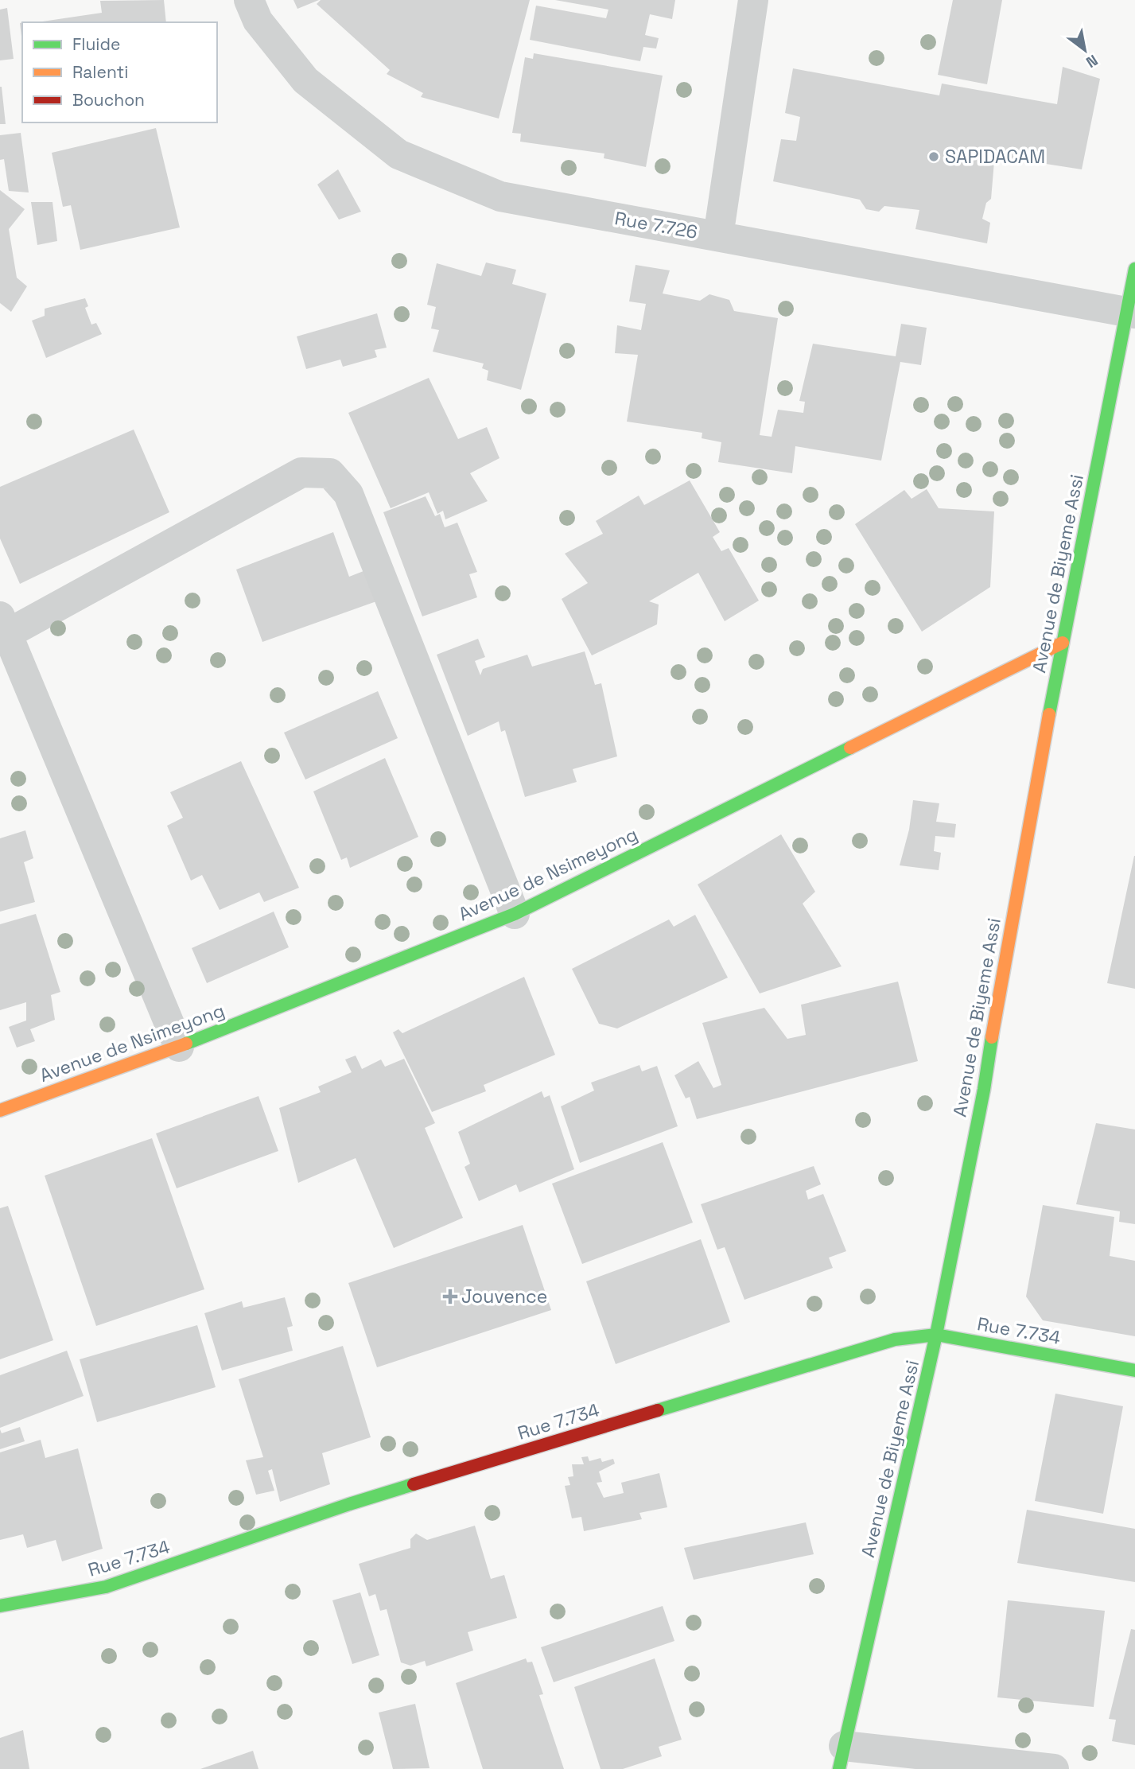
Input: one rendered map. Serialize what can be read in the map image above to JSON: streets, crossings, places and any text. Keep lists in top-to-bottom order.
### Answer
{
  "streets": {
    "main road": ["Avenue de Biyeme Assi", "Avenue de Nsimeyong", "Rue 7.734"],
    "street": ["Rue 7.726"]
  },
  "crossings": [
    ["Rue 7.726", "Avenue de Biyeme Assi"],
    ["Avenue de Biyeme Assi", "Avenue de Nsimeyong"],
    ["Avenue de Biyeme Assi", "Rue 7.734"]
  ],
  "places": {
    "other": ["SAPIDACAM"],
    "health": ["Jouvence"]
  },
  "legend": ["Fluide", "Ralenti", "Bouchon"],
  "north": "bottom right"
}
